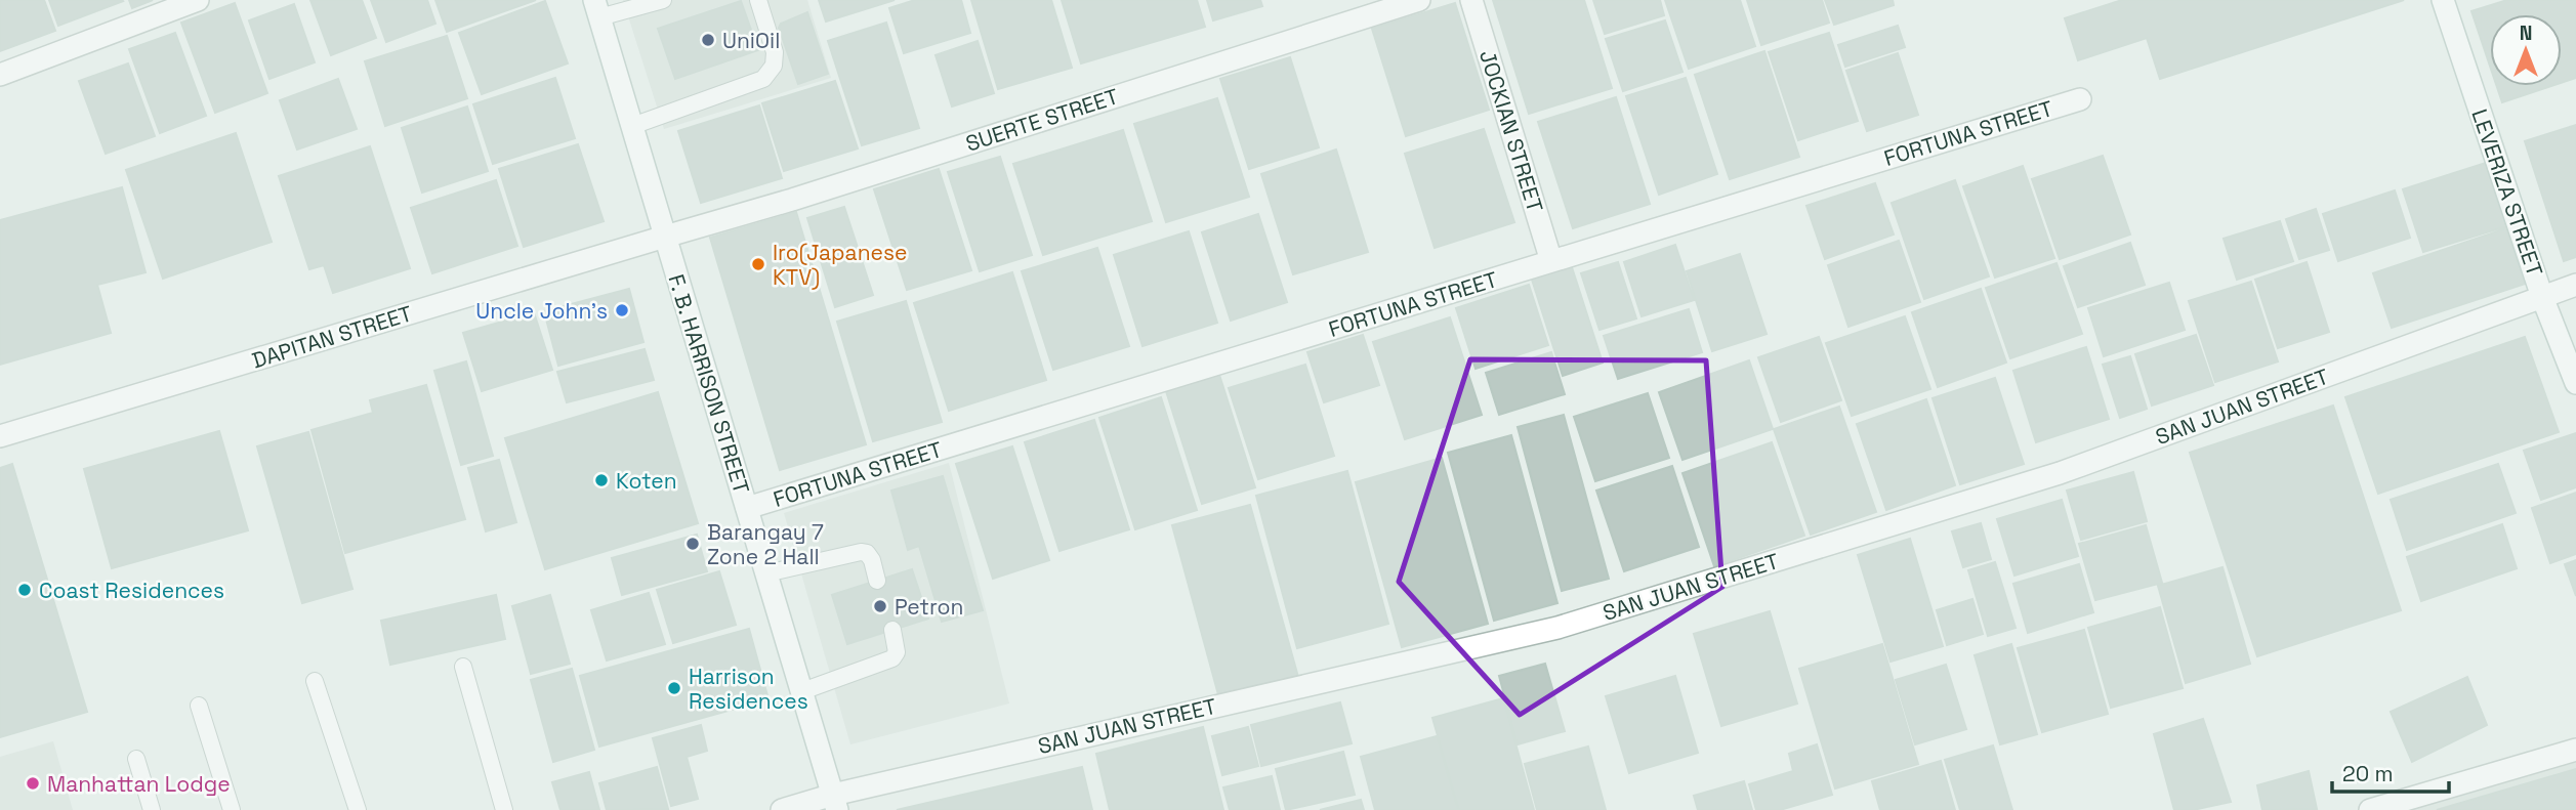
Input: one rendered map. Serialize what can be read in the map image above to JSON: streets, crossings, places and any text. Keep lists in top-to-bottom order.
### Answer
{
  "streets": {
    "street": [
      "SUERTE STREET",
      "JOCKIAN STREET",
      "FORTUNA STREET",
      "LEVERIZA STREET",
      "DAPITAN STREET",
      "F. B. HARRISON STREET",
      "SAN JUAN STREET"
    ]
  },
  "crossings": [
    ["SUERTE STREET", "DAPITAN STREET"],
    ["SUERTE STREET", "F. B. HARRISON STREET"],
    ["JOCKIAN STREET", "FORTUNA STREET"],
    ["FORTUNA STREET", "F. B. HARRISON STREET"],
    ["LEVERIZA STREET", "SAN JUAN STREET"],
    ["DAPITAN STREET", "F. B. HARRISON STREET"],
    ["F. B. HARRISON STREET", "SAN JUAN STREET"]
  ],
  "places": [
    "UniOil",
    "Iro(Japanese KTV)",
    "Uncle John's",
    "Koten",
    "Barangay 7 Zone 2 Hall",
    "Coast Residences",
    "Petron",
    "Harrison Residences",
    "Manhattan Lodge"
  ],
  "scale_bar": "20 m",
  "north": "top"
}
